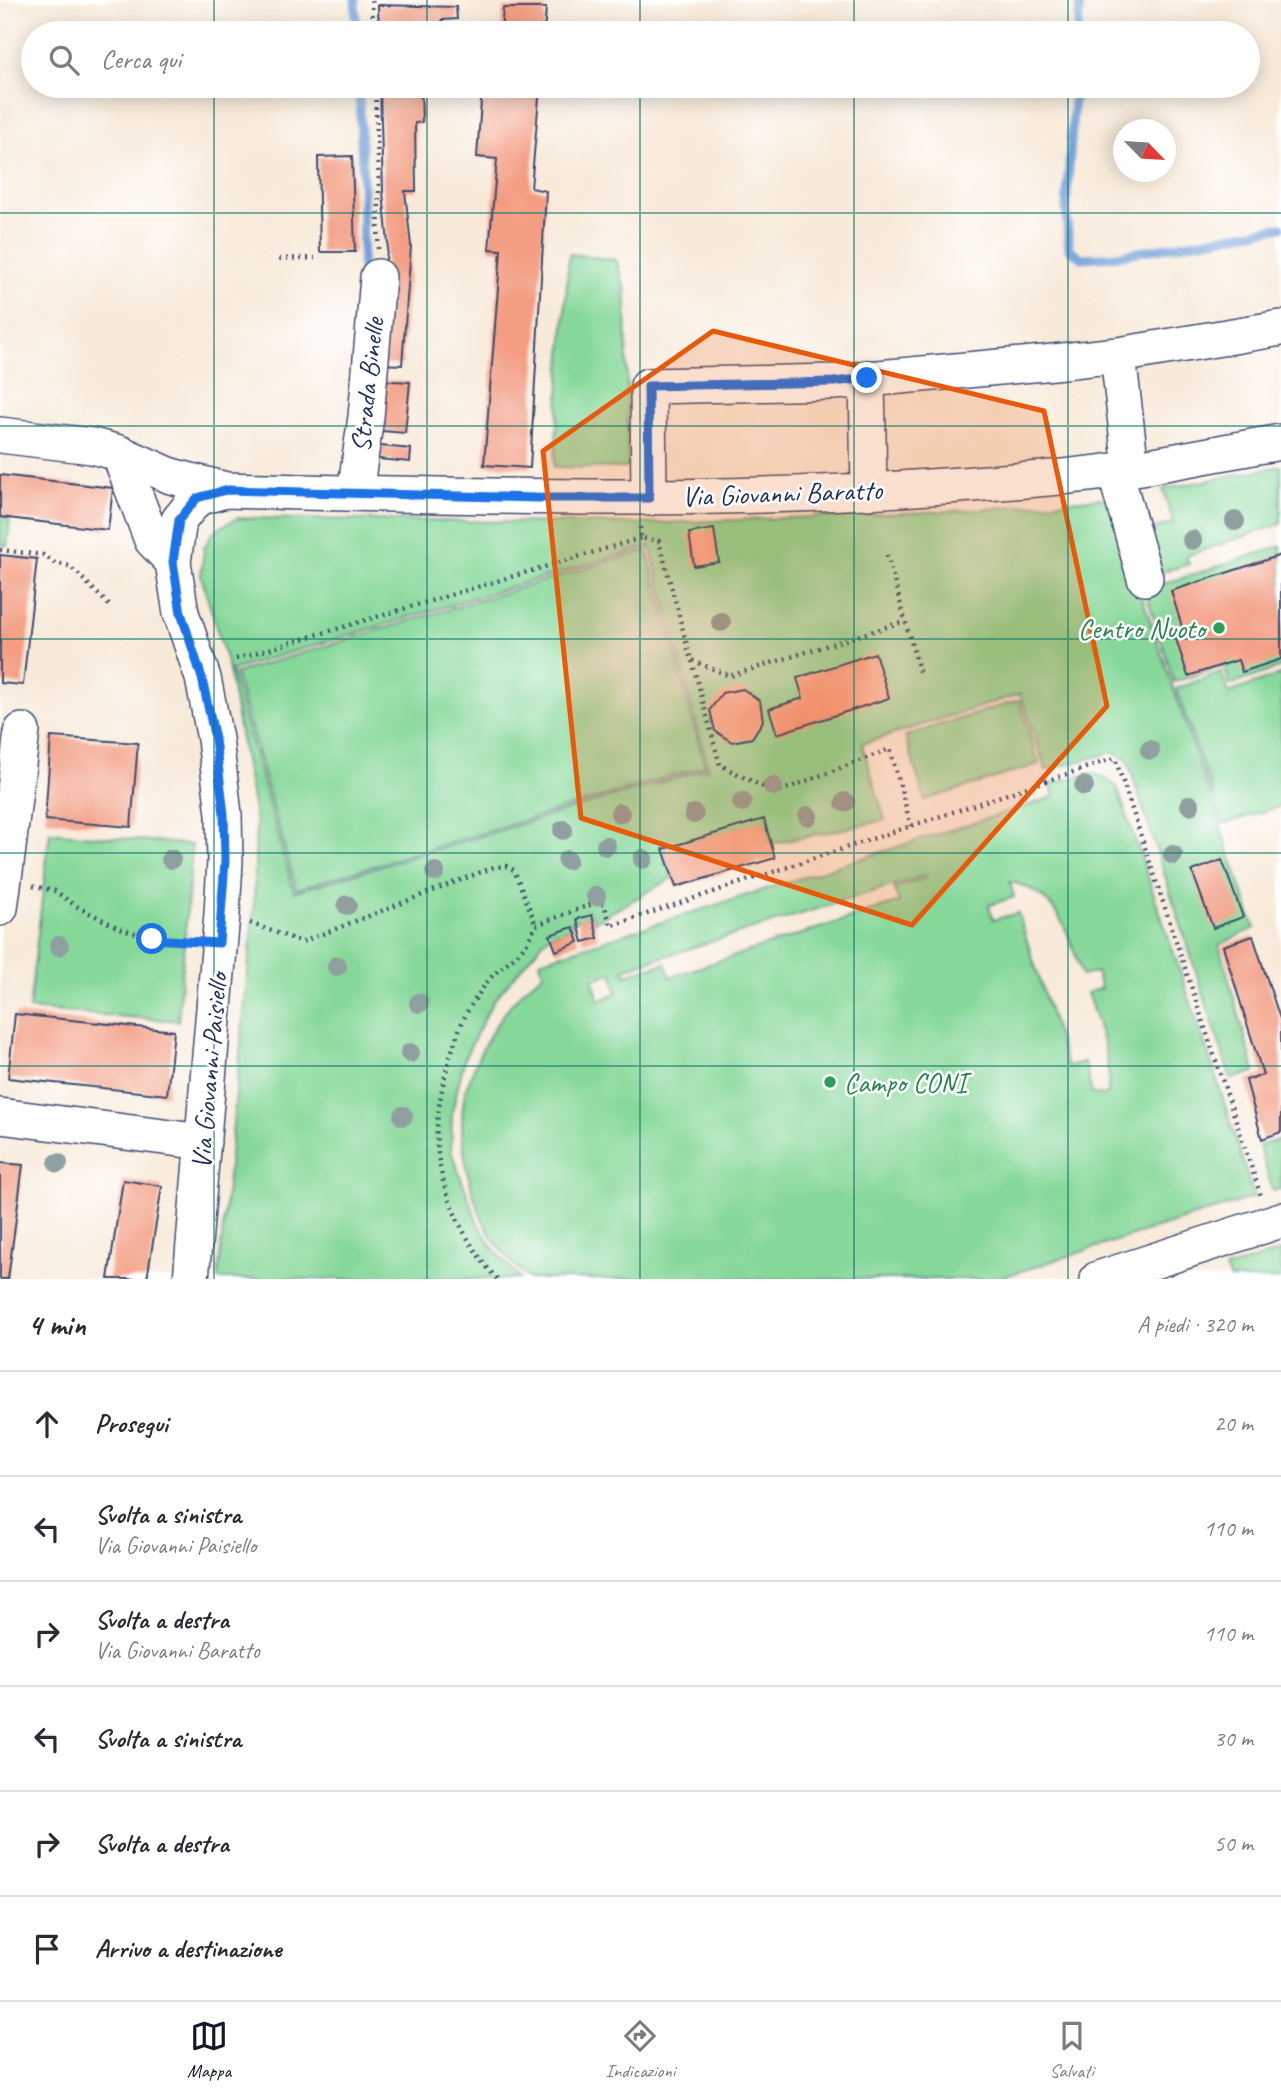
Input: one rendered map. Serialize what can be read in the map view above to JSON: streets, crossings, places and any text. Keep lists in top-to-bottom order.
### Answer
{
  "streets": {
    "street": ["Strada Binelle", "Via Giovanni Baratto", "Via Giovanni Paisiello"]
  },
  "crossings": [
    ["Strada Binelle", "Via Giovanni Baratto"],
    ["Via Giovanni Baratto", "Via Giovanni Paisiello"]
  ],
  "places": ["Centro Nuoto", "Campo CONI"],
  "north": "bottom right",
  "page": {
    "search": "Cerca qui",
    "heading": ["4 min", "A piedi · 320 m"],
    "list": [
      ["Prosegui", "20 m"],
      ["Svolta a sinistra", "Via Giovanni Paisiello", "110 m"],
      ["Svolta a destra", "Via Giovanni Baratto", "110 m"],
      ["Svolta a sinistra", "30 m"],
      ["Svolta a destra", "50 m"],
      "Arrivo a destinazione"
    ],
    "nav": ["Mappa", "Indicazioni", "Salvati"]
  }
}
